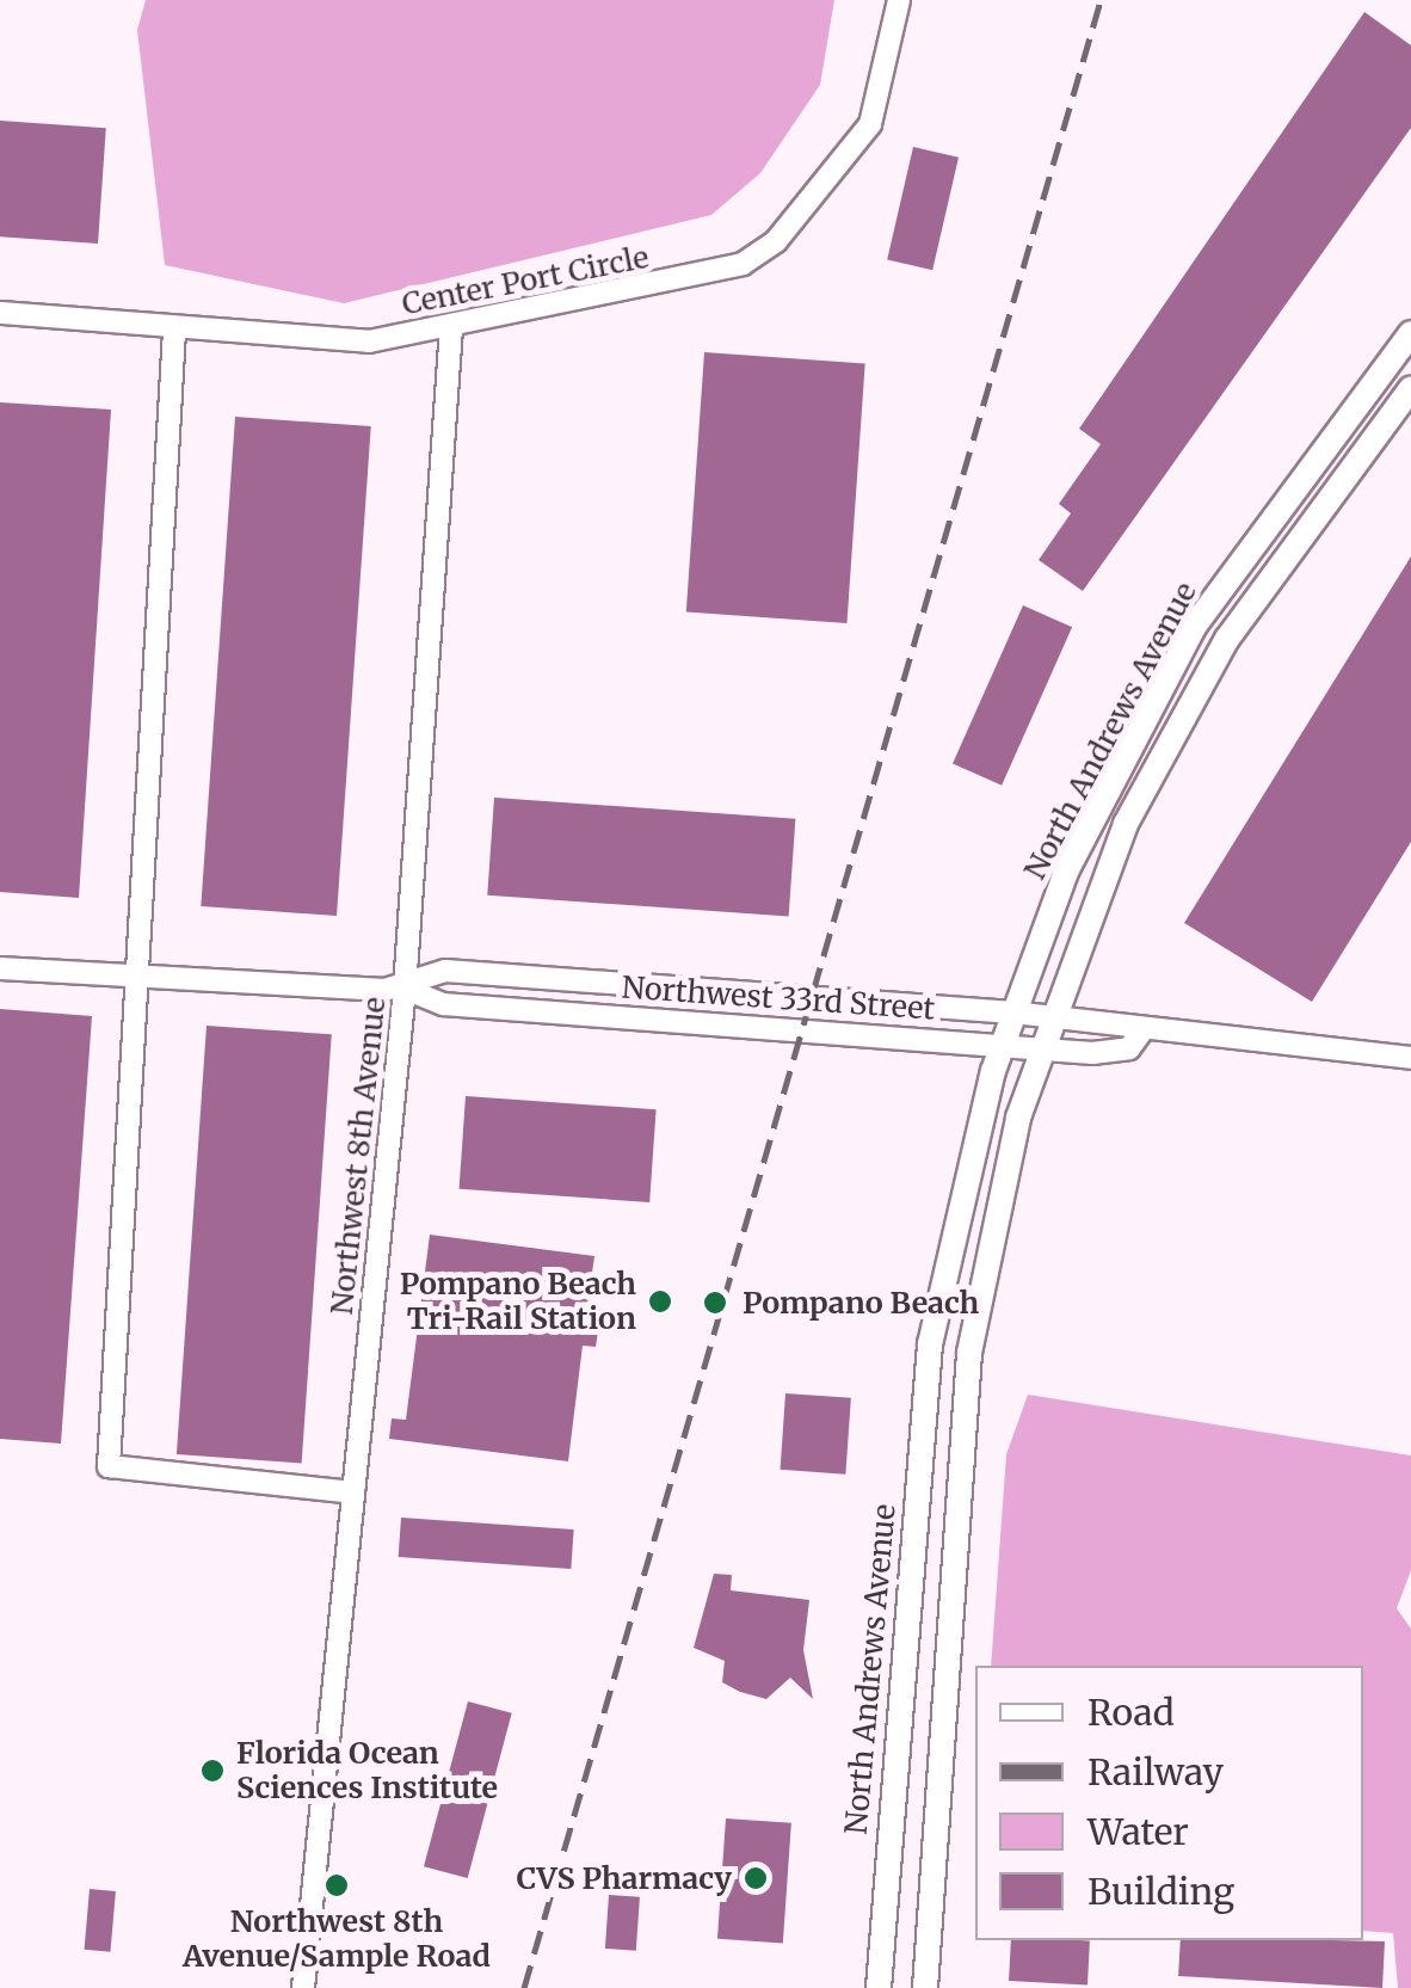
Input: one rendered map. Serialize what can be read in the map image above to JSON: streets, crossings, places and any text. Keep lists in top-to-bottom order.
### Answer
{
  "streets": {
    "street": [
      "Center Port Circle",
      "North Andrews Avenue",
      "Northwest 33rd Street",
      "Northwest 8th Avenue"
    ]
  },
  "crossings": [
    ["Center Port Circle", "Northwest 8th Avenue"],
    ["North Andrews Avenue", "Northwest 33rd Street"],
    ["Northwest 33rd Street", "Northwest 8th Avenue"]
  ],
  "places": [
    "Pompano Beach Tri-Rail Station",
    "Pompano Beach",
    "Florida Ocean Sciences Institute",
    "CVS Pharmacy",
    "Northwest 8th Avenue/Sample Road"
  ],
  "legend": [
    "Road",
    "Railway",
    "Water",
    "Building"
  ]
}
